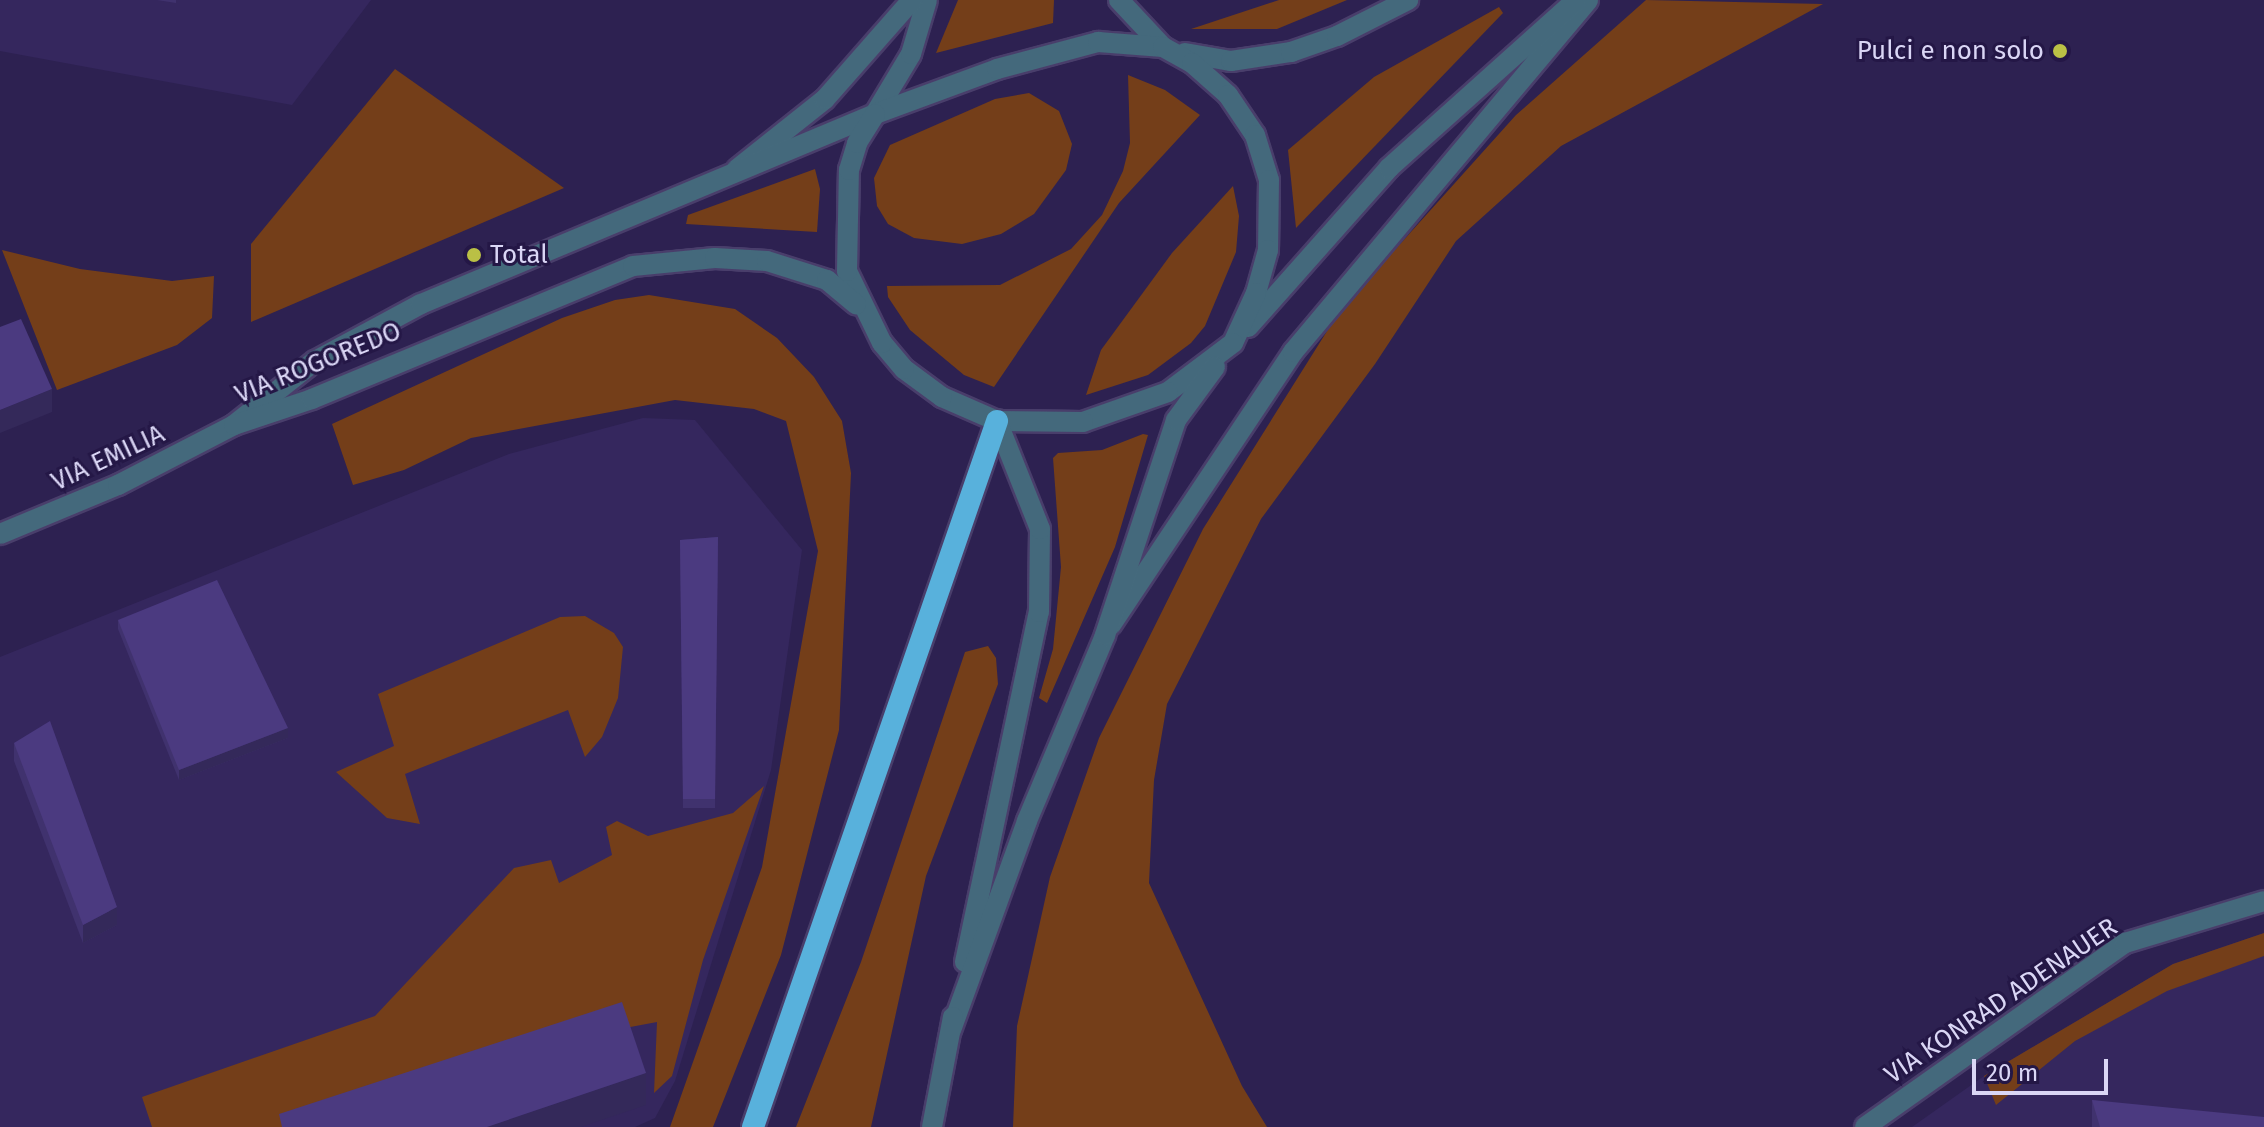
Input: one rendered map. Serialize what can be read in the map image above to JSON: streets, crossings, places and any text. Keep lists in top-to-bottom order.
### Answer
{
  "streets": {
    "street": ["VIA ROGOREDO", "VIA EMILIA", "VIA KONRAD ADENAUER"]
  },
  "crossings": [
    ["VIA ROGOREDO", "VIA EMILIA"]
  ],
  "places": ["Pulci e non solo", "Total"],
  "scale_bar": "20 m"
}
